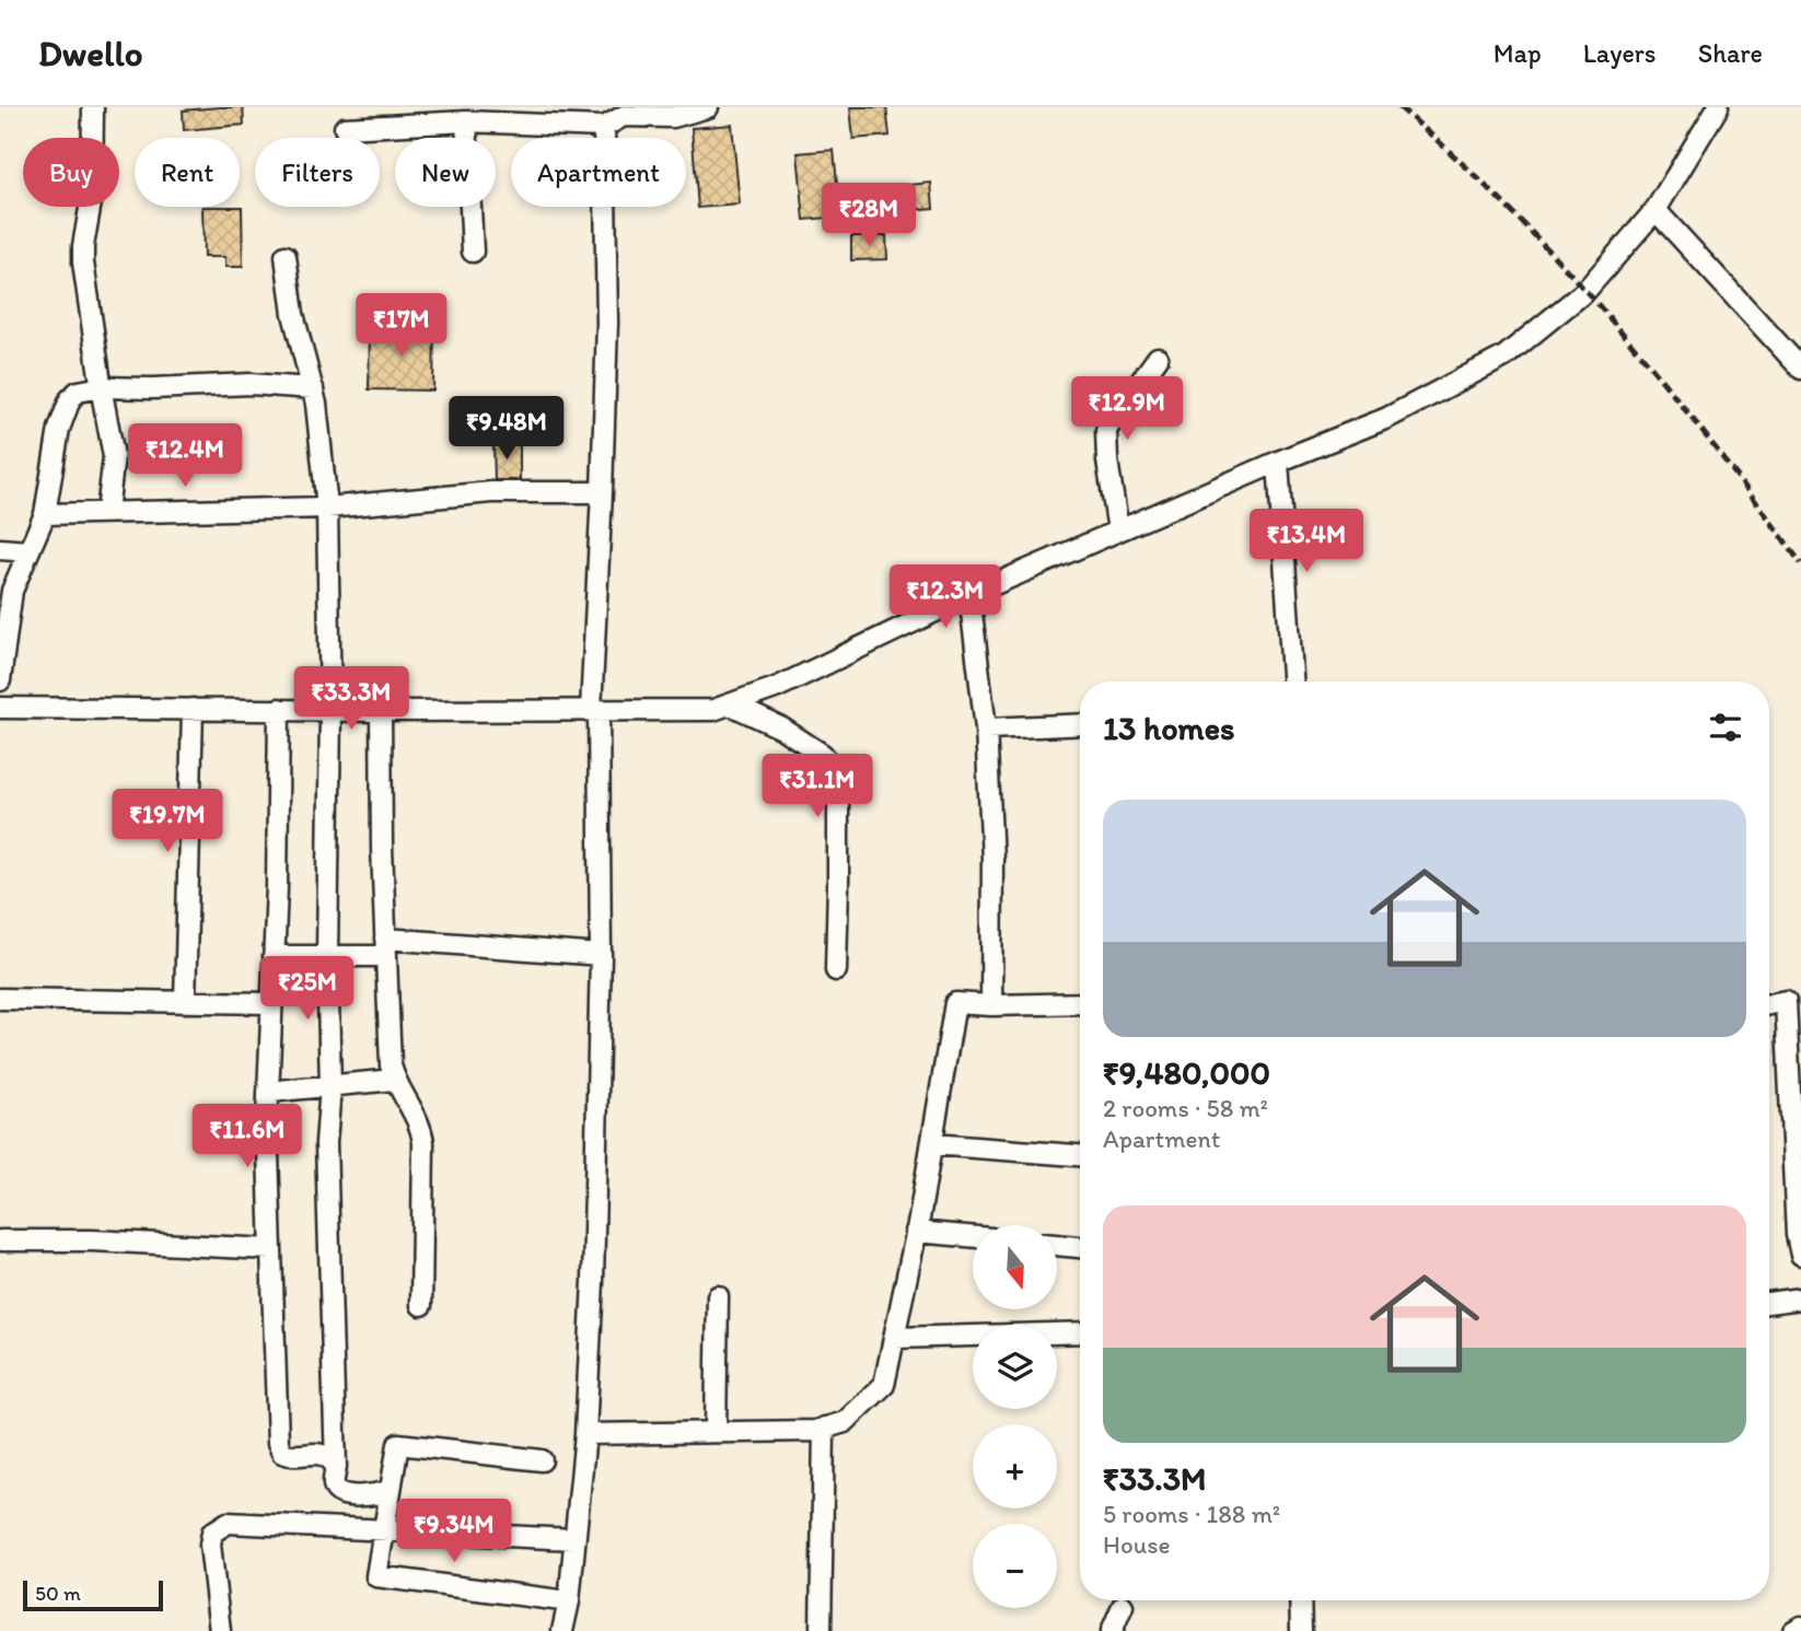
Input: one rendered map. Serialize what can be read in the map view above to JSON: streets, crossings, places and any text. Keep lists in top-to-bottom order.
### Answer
{
  "scale_bar": "50 m",
  "north": "bottom",
  "page": {
    "header": "Dwello",
    "nav": ["Map", "Layers", "Share"],
    "chip": [
      "Buy",
      "Rent",
      "Filters",
      "New",
      "Apartment"
    ],
    "price": [
      "₹28M",
      "₹17M",
      "₹12.9M",
      "₹9.48M",
      "₹12.4M",
      "₹13.4M",
      "₹12.3M",
      "₹33.3M",
      "₹31.1M",
      "₹19.7M",
      "₹25M",
      "₹11.6M",
      "₹9.34M"
    ],
    "heading": "13 homes",
    "list": [
      {
        "name": "₹9,480,000",
        "note": "2 rooms · 58 m² · Apartment"
      },
      {
        "name": "₹33.3M",
        "note": "5 rooms · 188 m² · House"
      }
    ],
    "map_buttons": ["+", "−"],
    "scale": "50 m"
  }
}
